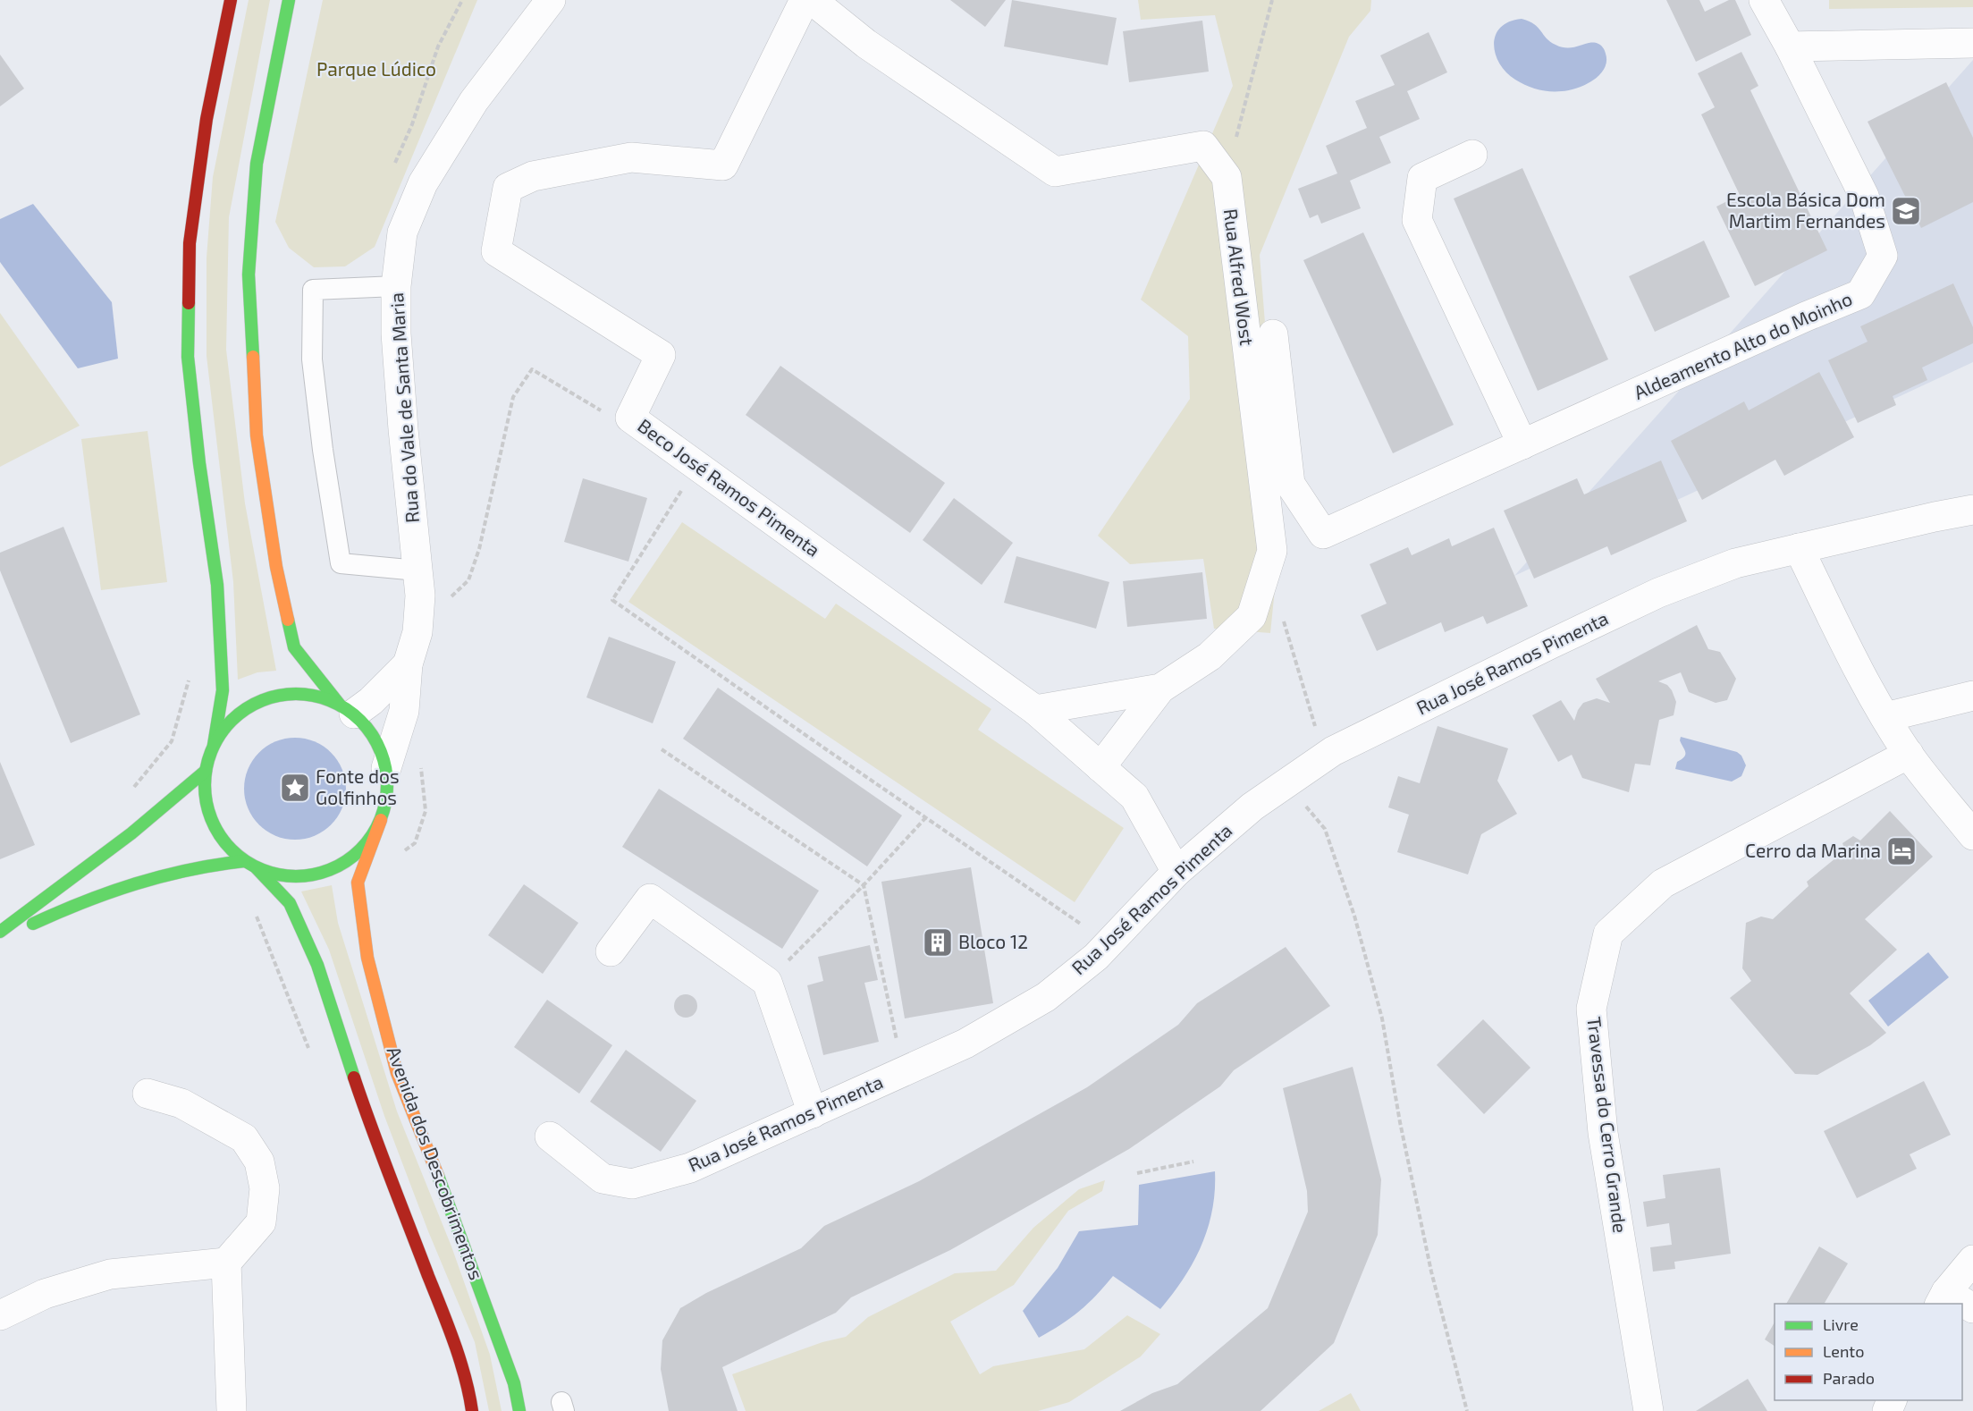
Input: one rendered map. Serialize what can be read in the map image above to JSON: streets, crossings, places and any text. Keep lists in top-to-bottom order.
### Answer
{
  "streets": {
    "main road": ["Avenida dos Descobrimentos"],
    "street": [
      "Rua Alfred Wost",
      "Aldeamento Alto do Moinho",
      "Rua do Vale de Santa Maria",
      "Beco José Ramos Pimenta",
      "Rua José Ramos Pimenta",
      "Travessa do Cerro Grande"
    ]
  },
  "crossings": [
    ["Rua Alfred Wost", "Beco José Ramos Pimenta"],
    ["Rua do Vale de Santa Maria", "Avenida dos Descobrimentos"],
    ["Beco José Ramos Pimenta", "Rua José Ramos Pimenta"]
  ],
  "parks": ["Parque Lúdico"],
  "places": {
    "school or university": ["Escola Básica Dom Martim Fernandes"],
    "place": ["Fonte dos Golfinhos"],
    "hotel": ["Cerro da Marina"],
    "building": ["Bloco 12"]
  },
  "legend": ["Livre", "Lento", "Parado"]
}
